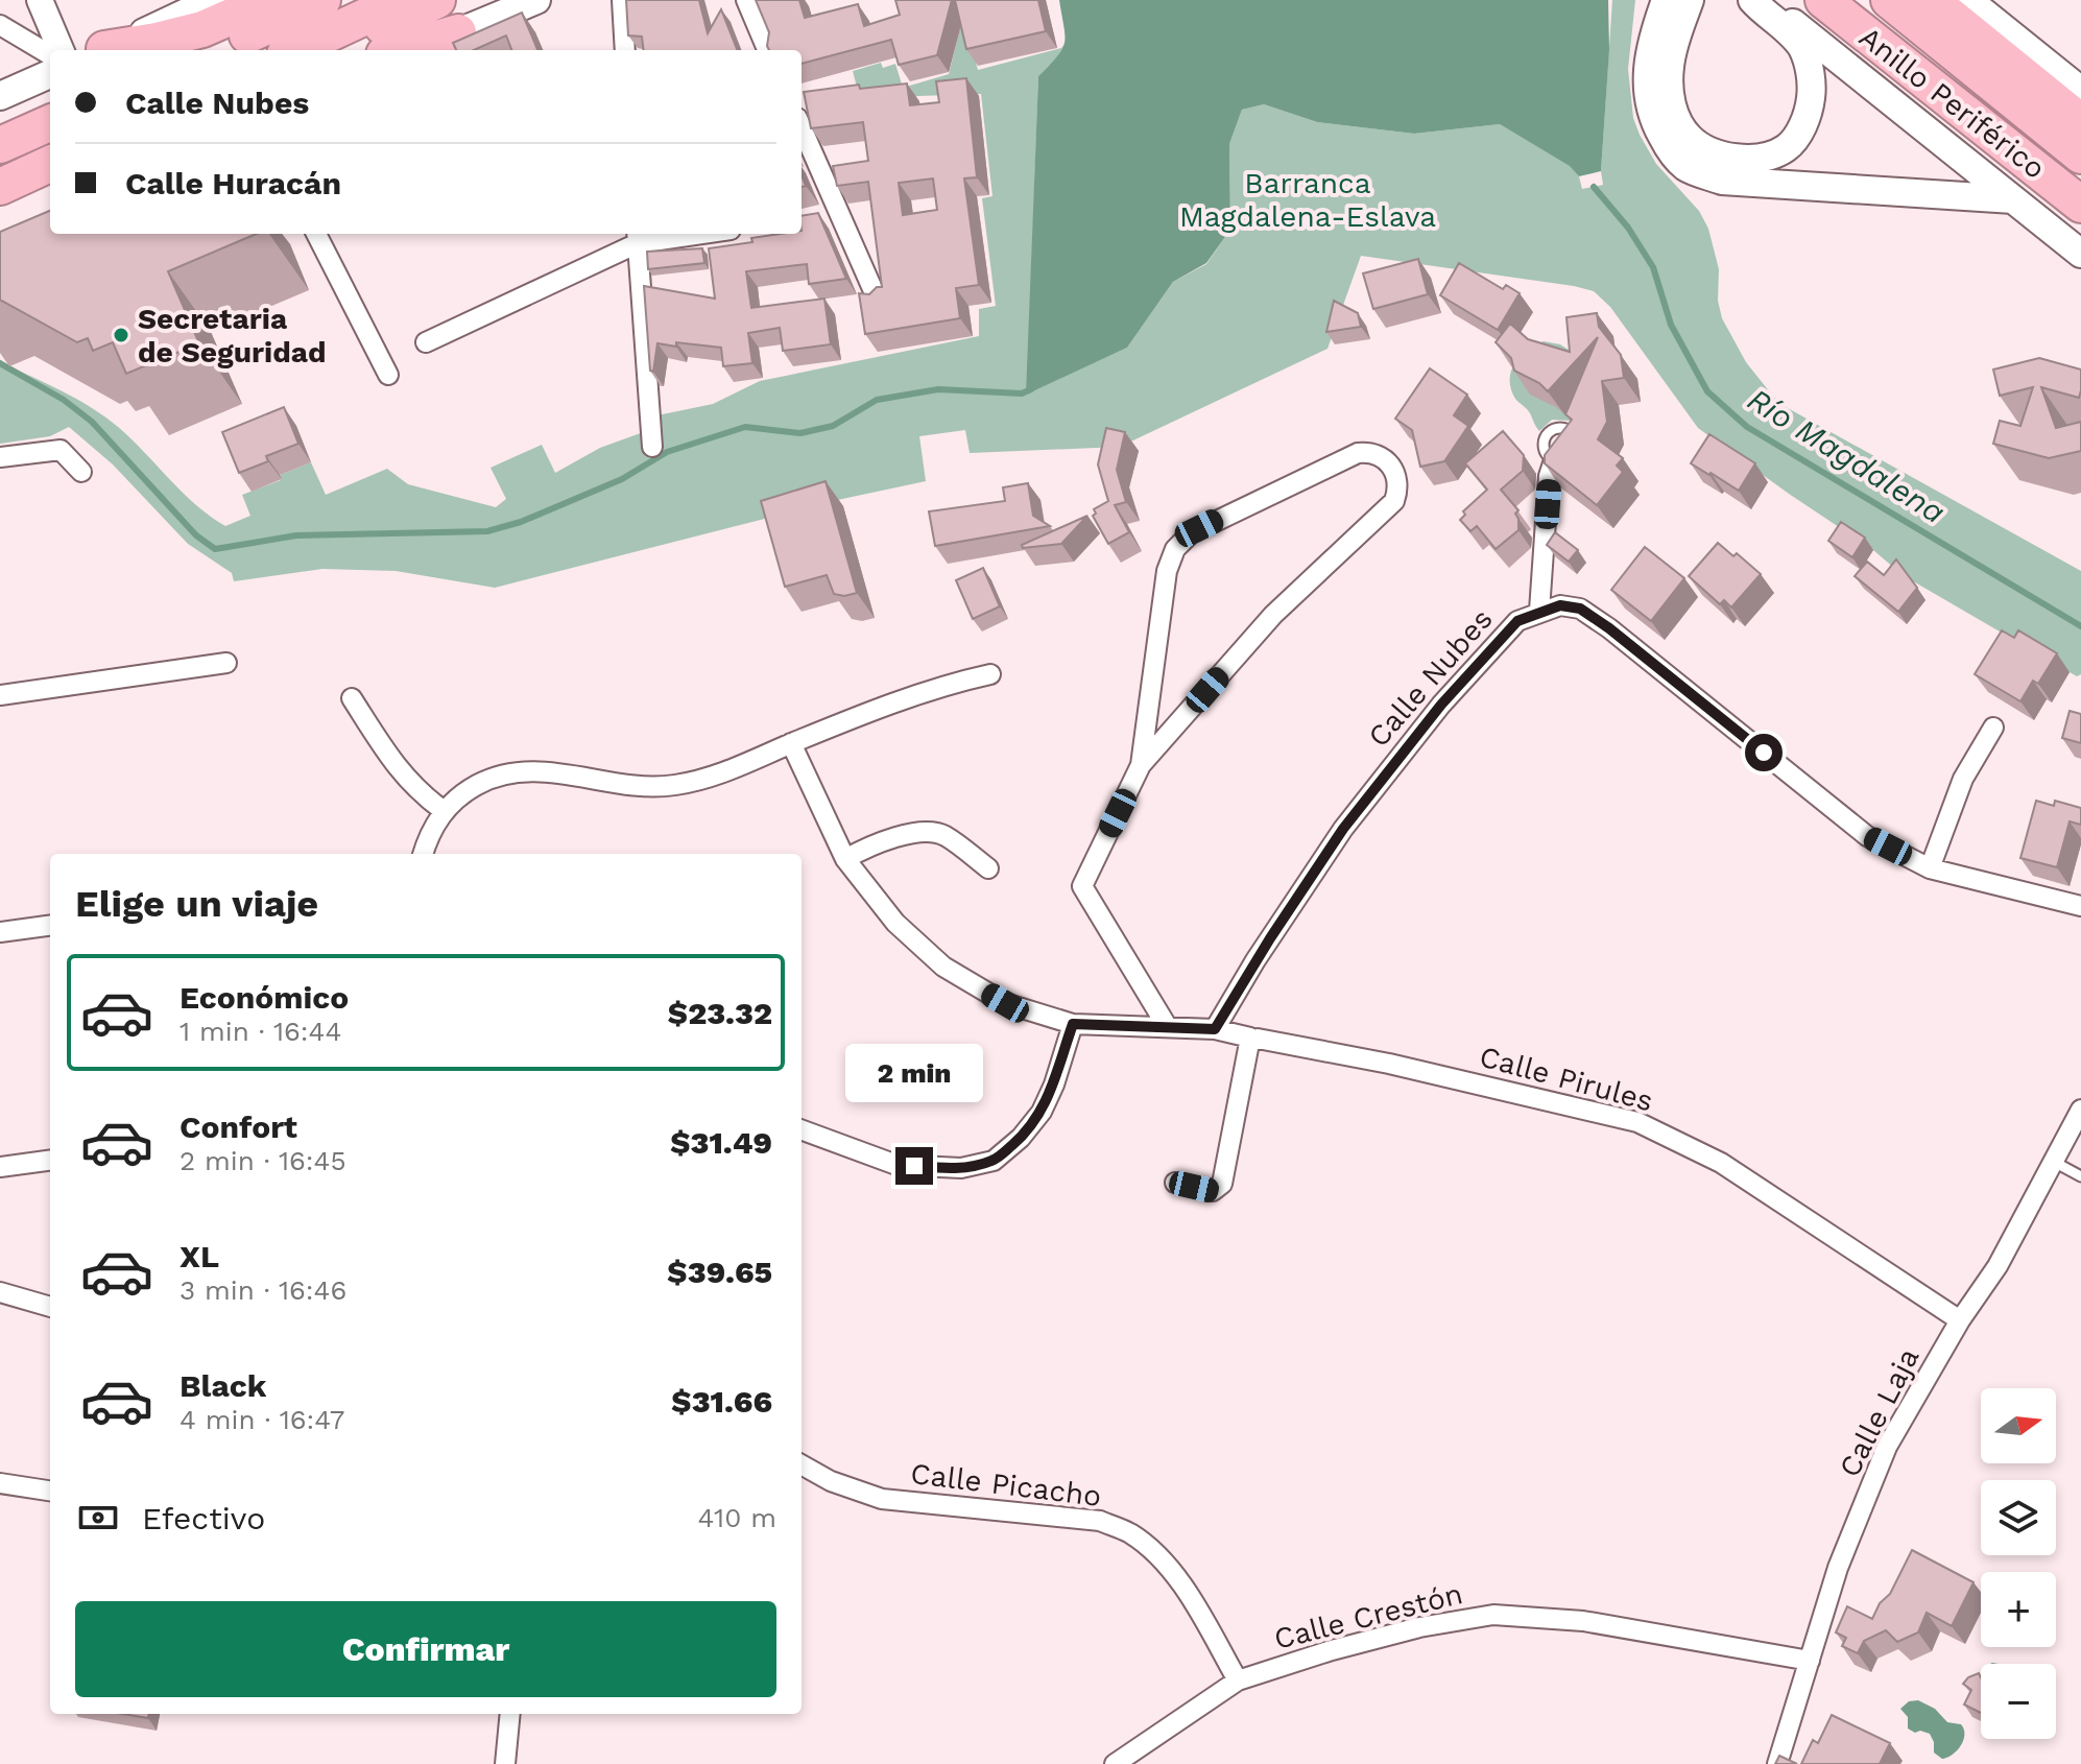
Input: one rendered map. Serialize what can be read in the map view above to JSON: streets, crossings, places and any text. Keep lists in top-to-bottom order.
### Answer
{
  "streets": {
    "highway": ["Anillo Periférico"],
    "street": [
      "Calle Nubes",
      "Calle Pirules",
      "Calle Laja",
      "Calle Picacho",
      "Calle Crestón"
    ]
  },
  "crossings": [
    ["Calle Nubes", "Calle Pirules"],
    ["Calle Pirules", "Calle Laja"],
    ["Calle Laja", "Calle Crestón"],
    ["Calle Picacho", "Calle Crestón"]
  ],
  "water": ["Río Magdalena"],
  "parks": ["Barranca Magdalena-Eslava"],
  "places": ["Secretaria de Seguridad"],
  "north": "right",
  "page": {
    "banner": ["Calle Nubes", "Calle Huracán"],
    "heading": "Elige un viaje",
    "list": [
      {
        "name": "Económico",
        "note": "1 min · 16:44",
        "value": "$23.32"
      },
      {
        "name": "Confort",
        "note": "2 min · 16:45",
        "value": "$31.49"
      },
      {
        "name": "XL",
        "note": "3 min · 16:46",
        "value": "$39.65"
      },
      {
        "name": "Black",
        "note": "4 min · 16:47",
        "value": "$31.66"
      }
    ],
    "bubble": "2 min",
    "map_buttons": ["+", "−"],
    "pay": ["Efectivo", "410 m"],
    "buttons": "Confirmar"
  }
}
